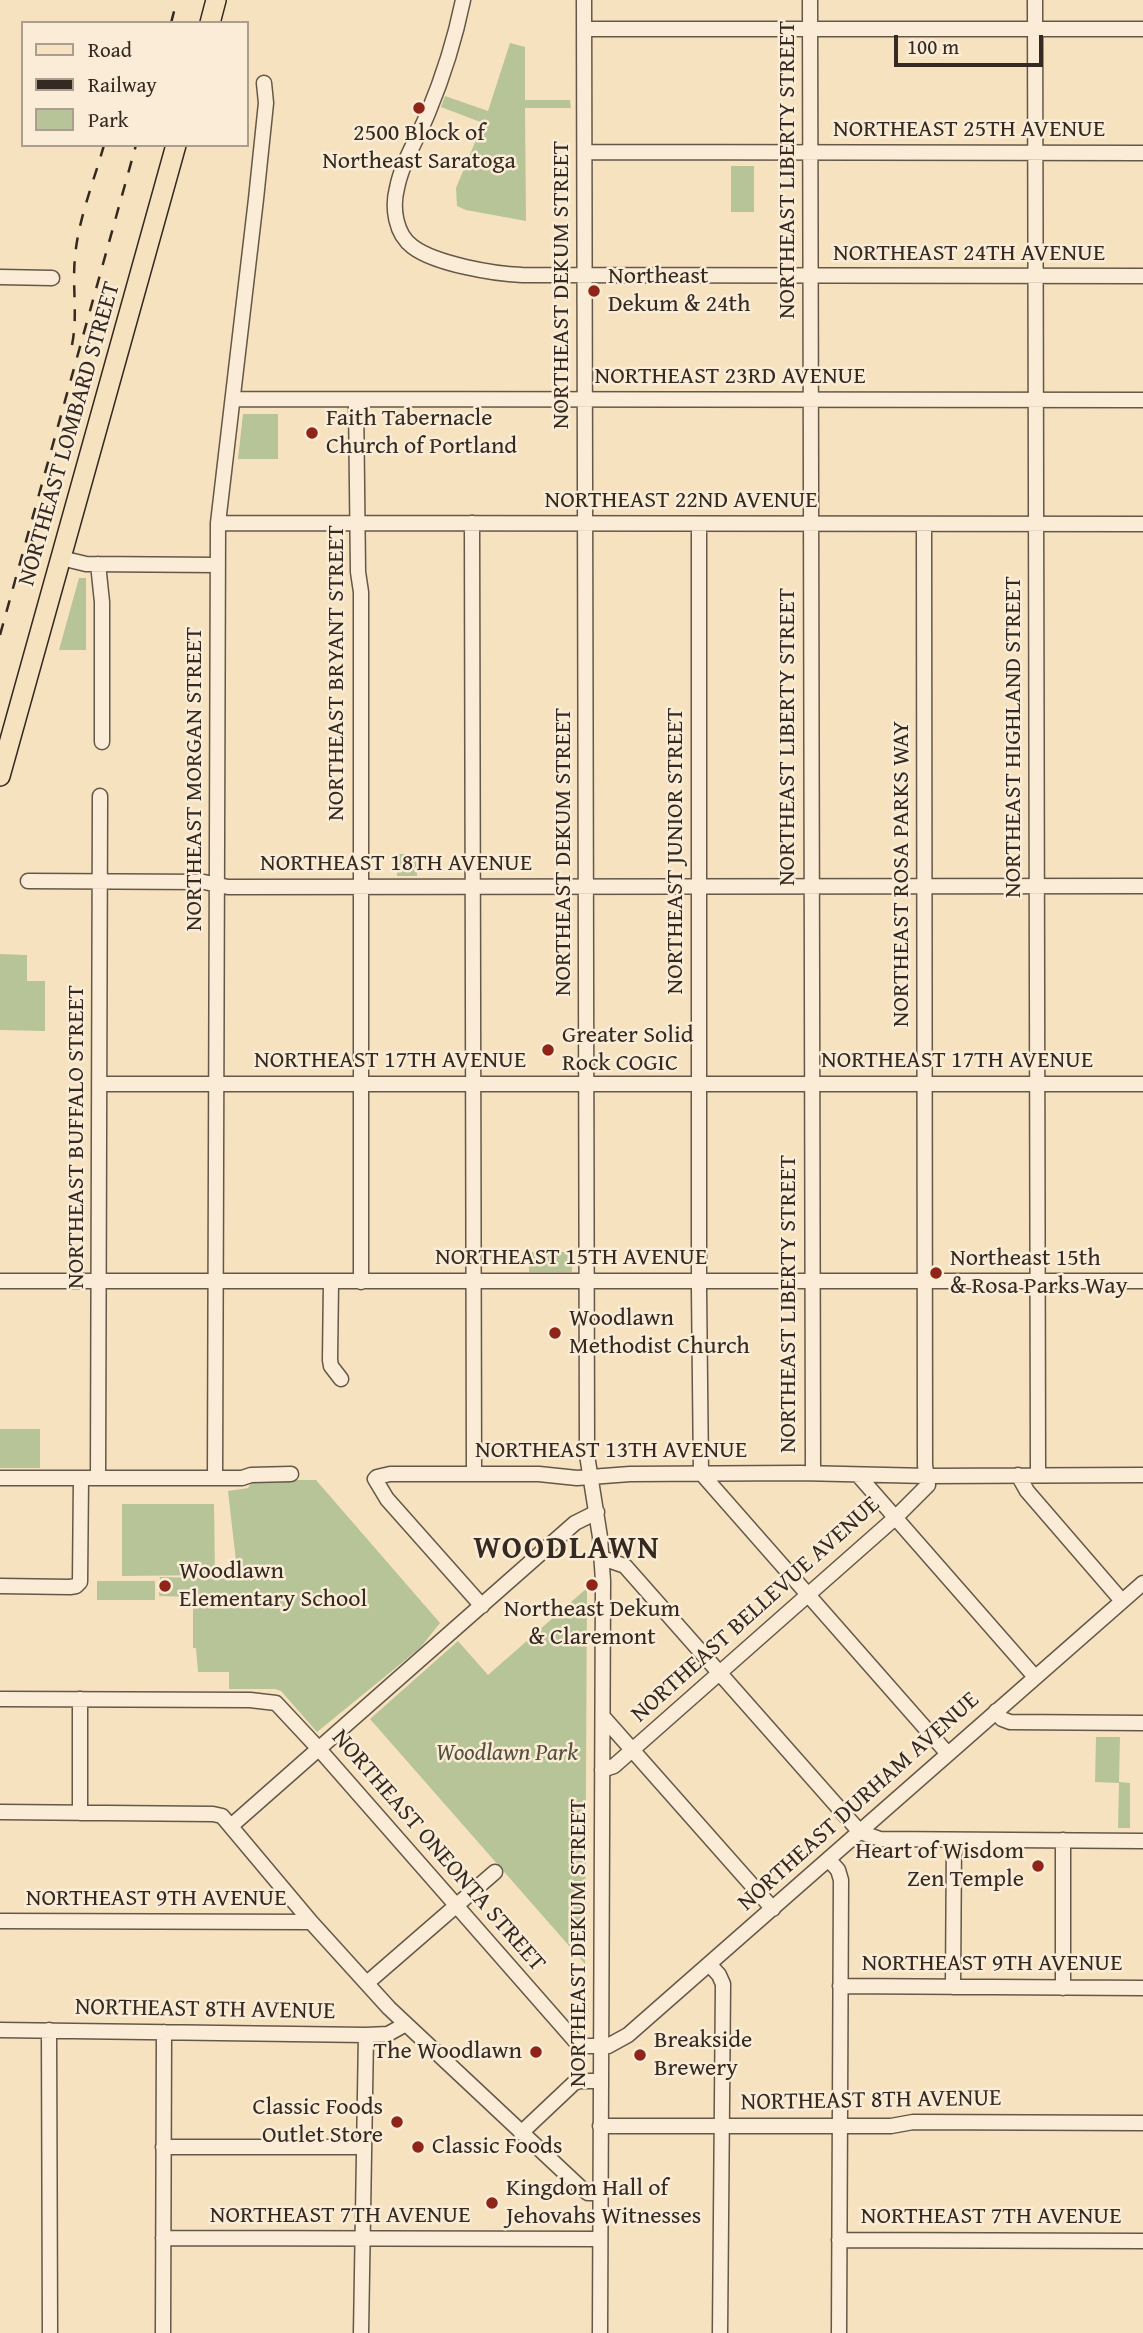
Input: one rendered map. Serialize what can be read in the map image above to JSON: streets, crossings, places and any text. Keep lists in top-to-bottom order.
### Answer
{
  "streets": {
    "main road": ["NORTHEAST LOMBARD STREET"],
    "street": [
      "NORTHEAST 25TH AVENUE",
      "NORTHEAST LIBERTY STREET",
      "NORTHEAST 24TH AVENUE",
      "NORTHEAST DEKUM STREET",
      "NORTHEAST 23RD AVENUE",
      "NORTHEAST 22ND AVENUE",
      "NORTHEAST BRYANT STREET",
      "NORTHEAST HIGHLAND STREET",
      "NORTHEAST MORGAN STREET",
      "NORTHEAST JUNIOR STREET",
      "NORTHEAST 18TH AVENUE",
      "NORTHEAST ROSA PARKS WAY",
      "NORTHEAST 17TH AVENUE",
      "NORTHEAST BUFFALO STREET",
      "NORTHEAST 15TH AVENUE",
      "NORTHEAST 13TH AVENUE",
      "NORTHEAST BELLEVUE AVENUE",
      "NORTHEAST DURHAM AVENUE",
      "NORTHEAST ONEONTA STREET",
      "NORTHEAST 9TH AVENUE",
      "NORTHEAST 8TH AVENUE",
      "NORTHEAST 7TH AVENUE"
    ]
  },
  "crossings": [
    ["NORTHEAST 25TH AVENUE", "NORTHEAST LIBERTY STREET"],
    ["NORTHEAST 25TH AVENUE", "NORTHEAST DEKUM STREET"],
    ["NORTHEAST 25TH AVENUE", "NORTHEAST HIGHLAND STREET"],
    ["NORTHEAST LIBERTY STREET", "NORTHEAST 24TH AVENUE"],
    ["NORTHEAST LIBERTY STREET", "NORTHEAST 23RD AVENUE"],
    ["NORTHEAST LIBERTY STREET", "NORTHEAST 22ND AVENUE"],
    ["NORTHEAST LIBERTY STREET", "NORTHEAST 18TH AVENUE"],
    ["NORTHEAST LIBERTY STREET", "NORTHEAST 17TH AVENUE"],
    ["NORTHEAST LIBERTY STREET", "NORTHEAST 15TH AVENUE"],
    ["NORTHEAST LIBERTY STREET", "NORTHEAST 13TH AVENUE"],
    ["NORTHEAST 24TH AVENUE", "NORTHEAST DEKUM STREET"],
    ["NORTHEAST 24TH AVENUE", "NORTHEAST HIGHLAND STREET"],
    ["NORTHEAST DEKUM STREET", "NORTHEAST 23RD AVENUE"],
    ["NORTHEAST DEKUM STREET", "NORTHEAST 22ND AVENUE"],
    ["NORTHEAST DEKUM STREET", "NORTHEAST 18TH AVENUE"],
    ["NORTHEAST DEKUM STREET", "NORTHEAST 17TH AVENUE"],
    ["NORTHEAST DEKUM STREET", "NORTHEAST 15TH AVENUE"],
    ["NORTHEAST DEKUM STREET", "NORTHEAST 13TH AVENUE"],
    ["NORTHEAST DEKUM STREET", "NORTHEAST BELLEVUE AVENUE"],
    ["NORTHEAST DEKUM STREET", "NORTHEAST DURHAM AVENUE"],
    ["NORTHEAST DEKUM STREET", "NORTHEAST ONEONTA STREET"],
    ["NORTHEAST DEKUM STREET", "NORTHEAST 8TH AVENUE"],
    ["NORTHEAST DEKUM STREET", "NORTHEAST 7TH AVENUE"],
    ["NORTHEAST 23RD AVENUE", "NORTHEAST BRYANT STREET"],
    ["NORTHEAST 23RD AVENUE", "NORTHEAST HIGHLAND STREET"],
    ["NORTHEAST 23RD AVENUE", "NORTHEAST MORGAN STREET"],
    ["NORTHEAST 22ND AVENUE", "NORTHEAST BRYANT STREET"],
    ["NORTHEAST 22ND AVENUE", "NORTHEAST HIGHLAND STREET"],
    ["NORTHEAST 22ND AVENUE", "NORTHEAST MORGAN STREET"],
    ["NORTHEAST 22ND AVENUE", "NORTHEAST JUNIOR STREET"],
    ["NORTHEAST 22ND AVENUE", "NORTHEAST ROSA PARKS WAY"],
    ["NORTHEAST BRYANT STREET", "NORTHEAST 18TH AVENUE"],
    ["NORTHEAST BRYANT STREET", "NORTHEAST 17TH AVENUE"],
    ["NORTHEAST BRYANT STREET", "NORTHEAST 15TH AVENUE"],
    ["NORTHEAST HIGHLAND STREET", "NORTHEAST 18TH AVENUE"],
    ["NORTHEAST HIGHLAND STREET", "NORTHEAST 17TH AVENUE"],
    ["NORTHEAST HIGHLAND STREET", "NORTHEAST 15TH AVENUE"],
    ["NORTHEAST HIGHLAND STREET", "NORTHEAST 13TH AVENUE"],
    ["NORTHEAST MORGAN STREET", "NORTHEAST 18TH AVENUE"],
    ["NORTHEAST MORGAN STREET", "NORTHEAST 17TH AVENUE"],
    ["NORTHEAST MORGAN STREET", "NORTHEAST 15TH AVENUE"],
    ["NORTHEAST JUNIOR STREET", "NORTHEAST 18TH AVENUE"],
    ["NORTHEAST JUNIOR STREET", "NORTHEAST 17TH AVENUE"],
    ["NORTHEAST JUNIOR STREET", "NORTHEAST 15TH AVENUE"],
    ["NORTHEAST JUNIOR STREET", "NORTHEAST 13TH AVENUE"],
    ["NORTHEAST 18TH AVENUE", "NORTHEAST ROSA PARKS WAY"],
    ["NORTHEAST 18TH AVENUE", "NORTHEAST BUFFALO STREET"],
    ["NORTHEAST ROSA PARKS WAY", "NORTHEAST 17TH AVENUE"],
    ["NORTHEAST ROSA PARKS WAY", "NORTHEAST 15TH AVENUE"],
    ["NORTHEAST ROSA PARKS WAY", "NORTHEAST 13TH AVENUE"],
    ["NORTHEAST ROSA PARKS WAY", "NORTHEAST BELLEVUE AVENUE"],
    ["NORTHEAST 17TH AVENUE", "NORTHEAST BUFFALO STREET"],
    ["NORTHEAST BUFFALO STREET", "NORTHEAST 15TH AVENUE"],
    ["NORTHEAST 13TH AVENUE", "NORTHEAST BELLEVUE AVENUE"],
    ["NORTHEAST DURHAM AVENUE", "NORTHEAST ONEONTA STREET"]
  ],
  "districts": ["WOODLAWN"],
  "parks": ["Woodlawn Park"],
  "places": [
    "2500 Block of Northeast Saratoga",
    "Northeast Dekum & 24th",
    "Faith Tabernacle Church of Portland",
    "Greater Solid Rock COGIC",
    "Northeast 15th & Rosa Parks Way",
    "Woodlawn Methodist Church",
    "Northeast Dekum & Claremont",
    "Woodlawn Elementary School",
    "Heart of Wisdom Zen Temple",
    "The Woodlawn",
    "Breakside Brewery",
    "Classic Foods Outlet Store",
    "Classic Foods",
    "Kingdom Hall of Jehovahs Witnesses"
  ],
  "legend": ["Road", "Railway", "Park"],
  "scale_bar": "100 m"
}
